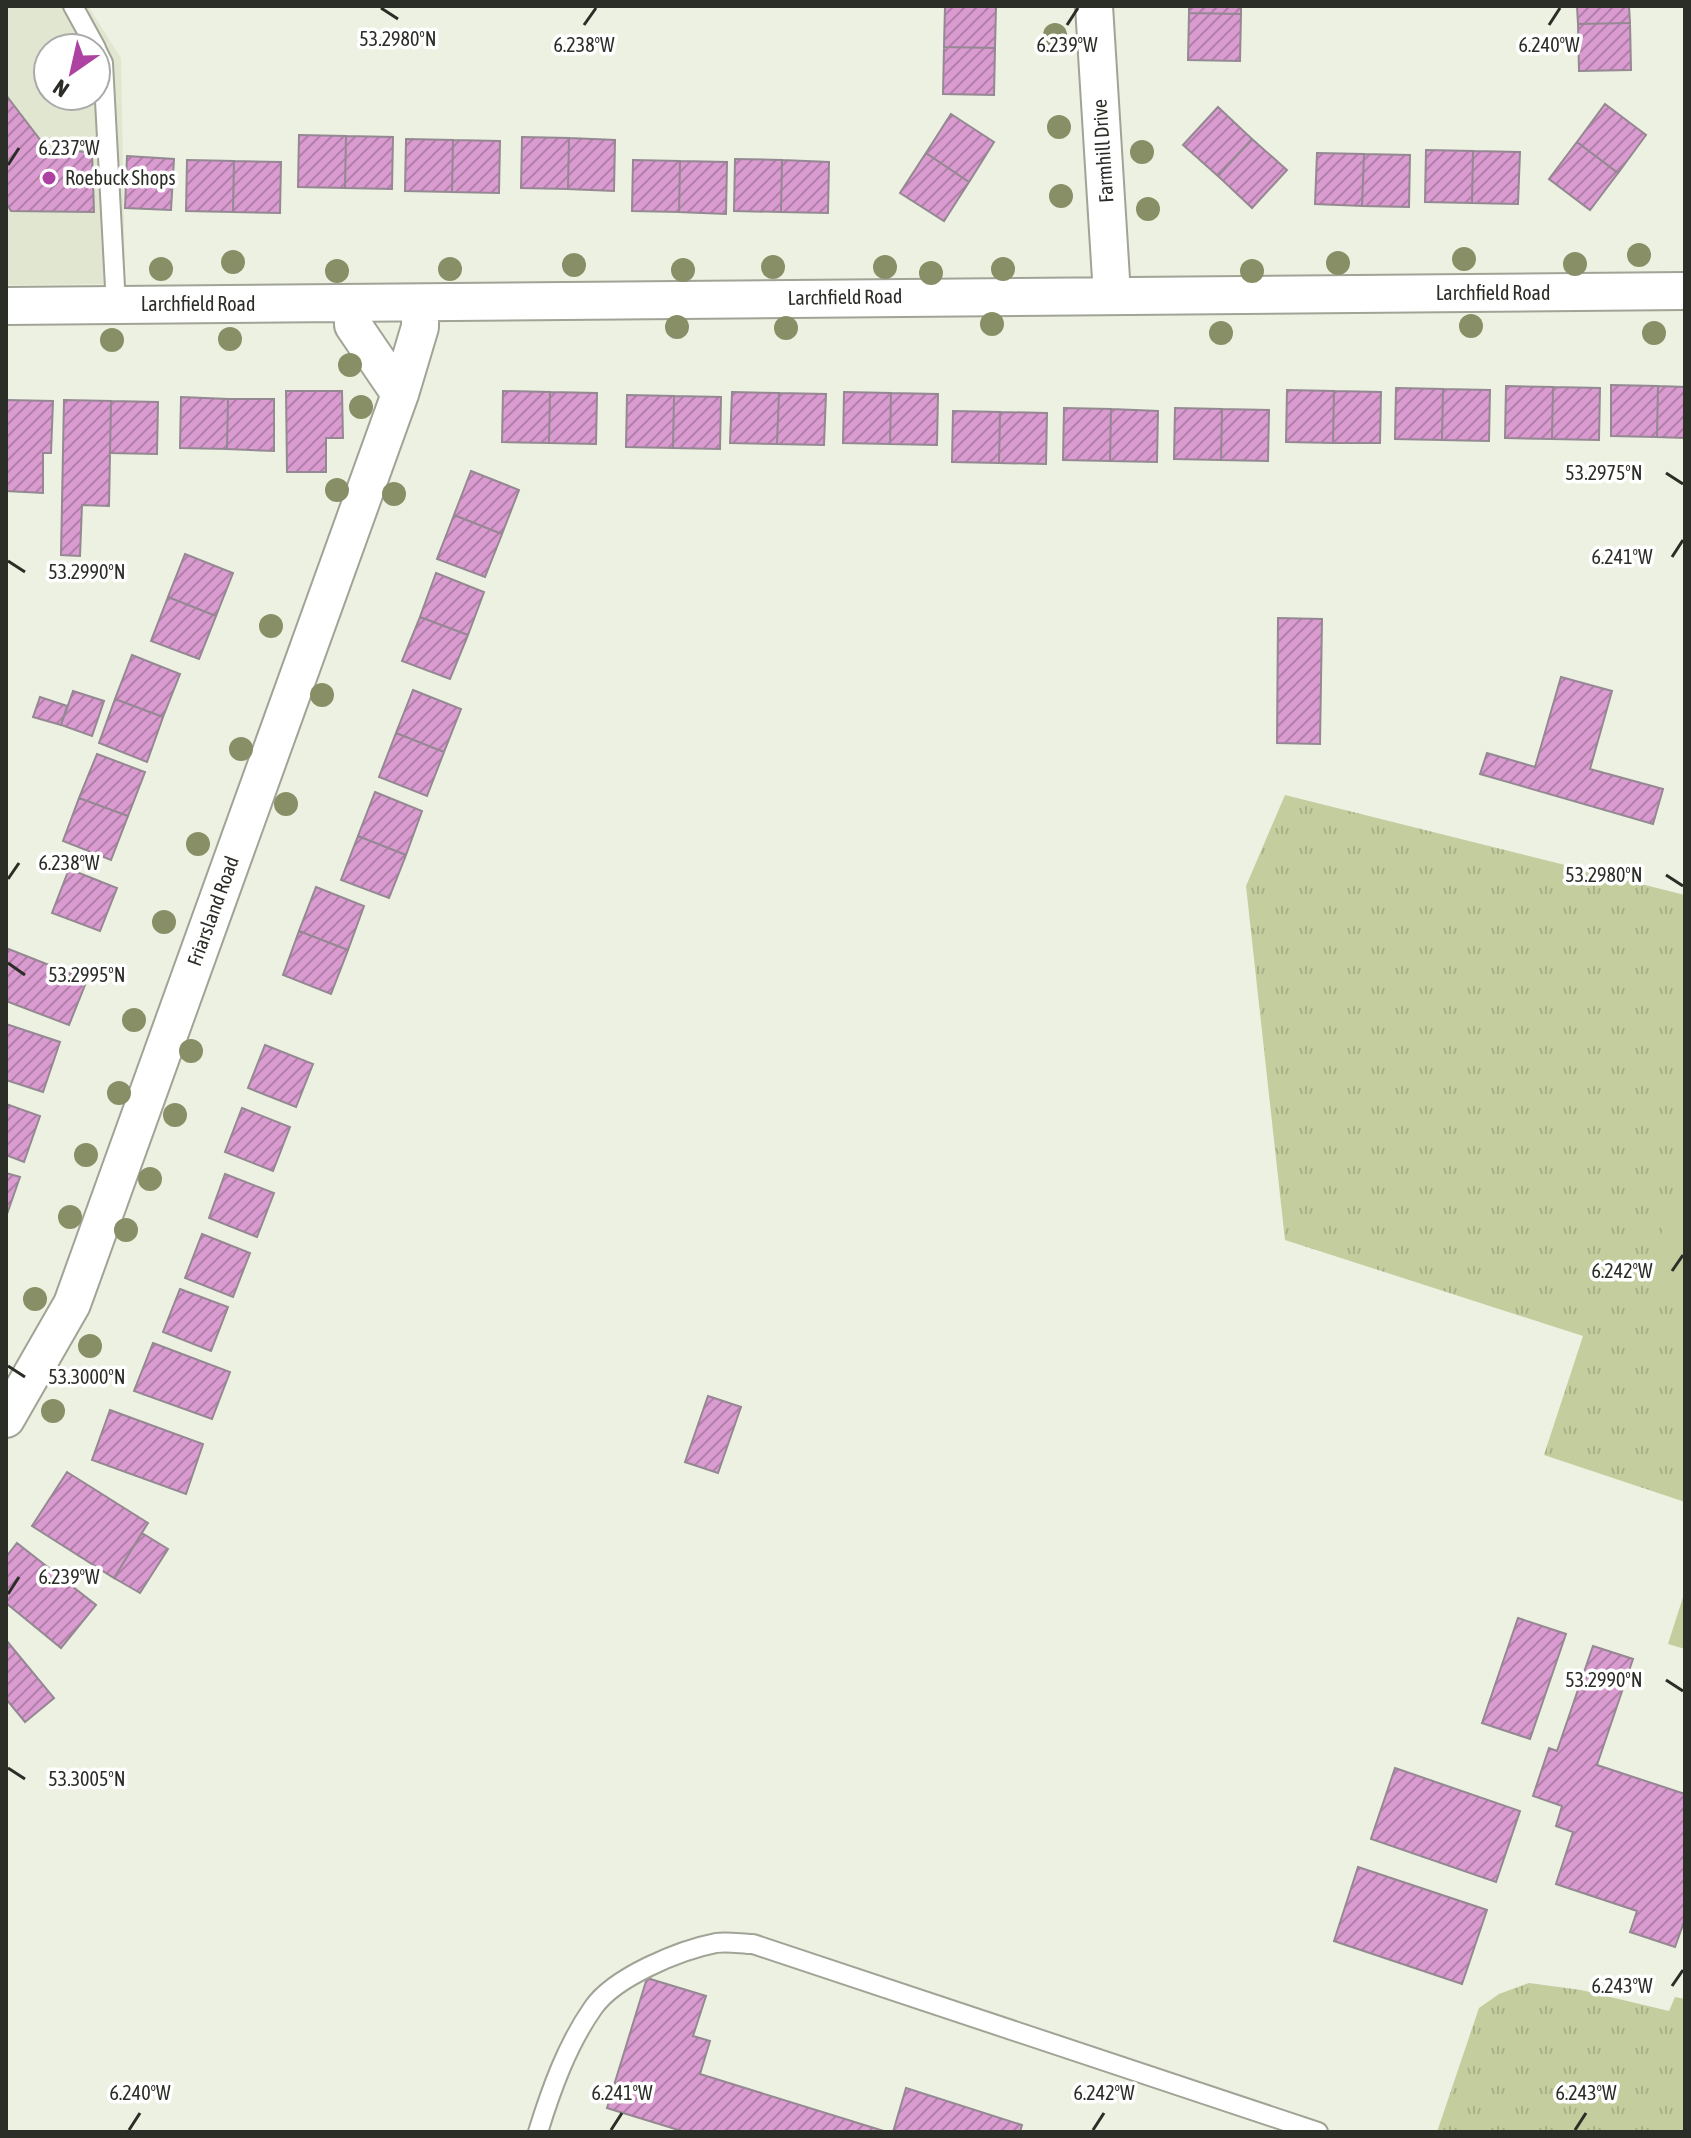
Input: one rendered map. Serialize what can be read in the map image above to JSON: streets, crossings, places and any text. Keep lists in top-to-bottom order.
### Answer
{
  "streets": {
    "street": ["Farmhill Drive", "Larchfield Road", "Friarsland Road"]
  },
  "crossings": [
    ["Farmhill Drive", "Larchfield Road"],
    ["Larchfield Road", "Friarsland Road"]
  ],
  "places": ["Roebuck Shops"],
  "north": "bottom left",
  "coordinates": [
    "53.2980°N",
    "6.238°W",
    "6.239°W",
    "6.240°W",
    "6.237°W",
    "53.2975°N",
    "6.241°W",
    "53.2990°N",
    "53.2995°N",
    "6.242°W",
    "53.3000°N",
    "53.3005°N",
    "6.243°W"
  ]
}
